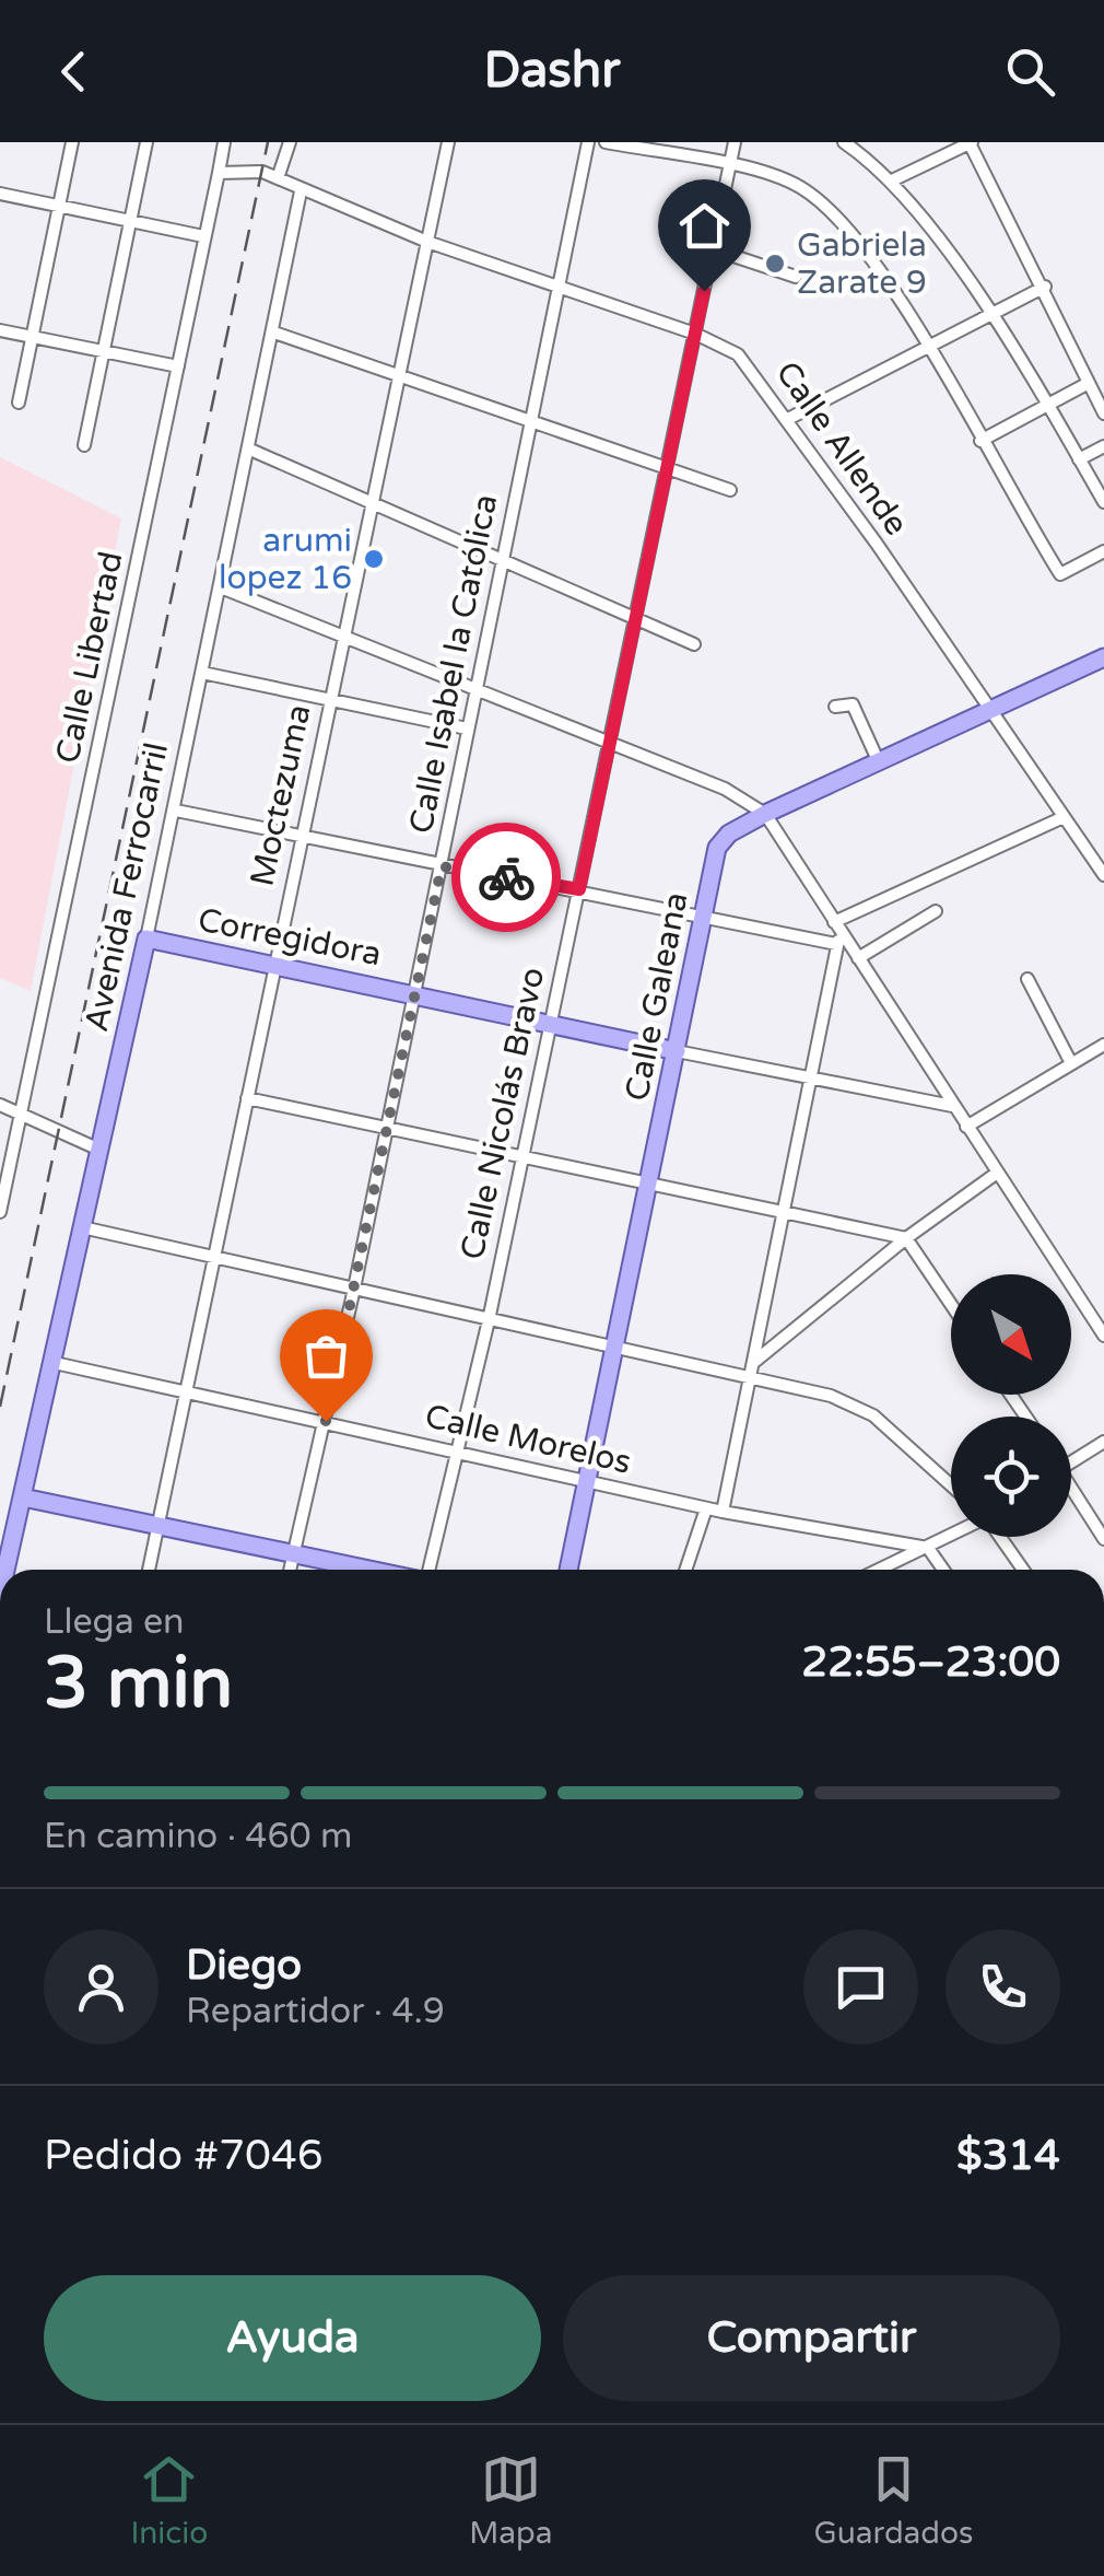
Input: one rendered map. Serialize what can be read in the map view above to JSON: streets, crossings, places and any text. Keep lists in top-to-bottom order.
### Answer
{
  "streets": {
    "main road": ["Avenida Ferrocarril", "Corregidora", "Calle Galeana"],
    "street": [
      "Calle Allende",
      "Calle Libertad",
      "Calle Isabel la Católica",
      "Moctezuma",
      "Calle Nicolás Bravo",
      "Calle Morelos"
    ]
  },
  "crossings": [
    ["Calle Allende", "Calle Isabel la Católica"],
    ["Calle Allende", "Moctezuma"],
    ["Calle Allende", "Avenida Ferrocarril"],
    ["Calle Allende", "Calle Galeana"],
    ["Calle Allende", "Calle Nicolás Bravo"],
    ["Calle Isabel la Católica", "Corregidora"],
    ["Calle Isabel la Católica", "Calle Morelos"],
    ["Moctezuma", "Corregidora"],
    ["Moctezuma", "Calle Morelos"],
    ["Avenida Ferrocarril", "Corregidora"],
    ["Avenida Ferrocarril", "Calle Morelos"],
    ["Corregidora", "Calle Galeana"],
    ["Corregidora", "Calle Nicolás Bravo"],
    ["Calle Galeana", "Calle Morelos"],
    ["Calle Nicolás Bravo", "Calle Morelos"]
  ],
  "places": ["Gabriela Zarate 9", "arumi lopez 16"],
  "north": "bottom right",
  "page": {
    "header": "Dashr",
    "heading": ["3 min", "Llega en", "22:55–23:00"],
    "panel": [
      "Diego",
      "Repartidor · 4.9",
      "Pedido #7046",
      "$314"
    ],
    "bar": "En camino · 460 m",
    "buttons": ["Ayuda", "Compartir"],
    "tabs": ["Inicio", "Mapa", "Guardados"]
  }
}
